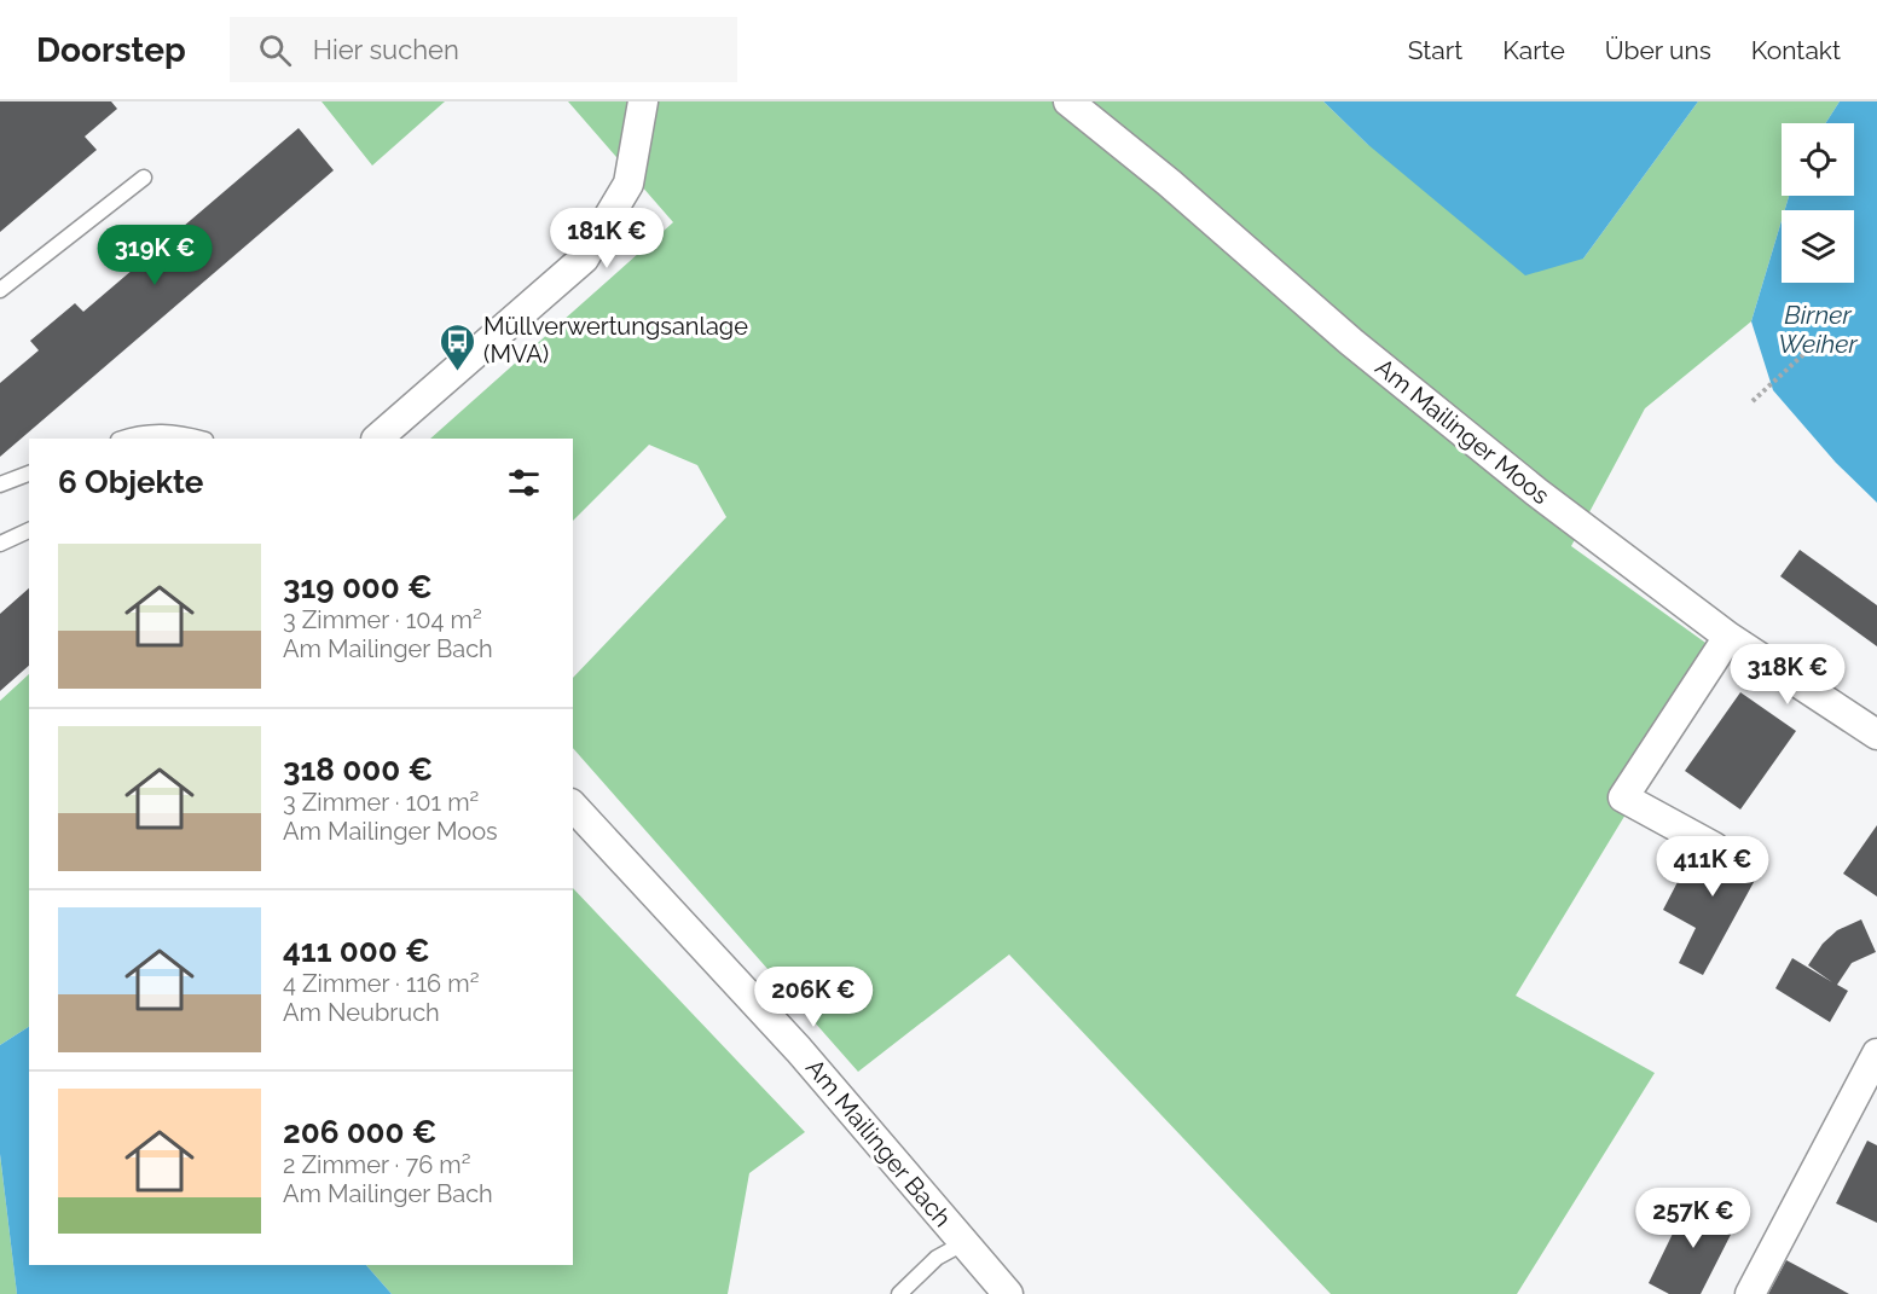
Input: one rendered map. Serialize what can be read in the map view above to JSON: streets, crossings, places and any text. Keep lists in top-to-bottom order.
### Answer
{
  "streets": {
    "street": ["Am Mailinger Moos", "Am Mailinger Bach"]
  },
  "water": ["Birner Weiher"],
  "places": {
    "bus stop": ["Müllverwertungsanlage (MVA)"]
  },
  "page": {
    "header": "Doorstep",
    "search": "Hier suchen",
    "nav": [
      "Start",
      "Karte",
      "Über uns",
      "Kontakt"
    ],
    "price": [
      "181K €",
      "319K €",
      "318K €",
      "411K €",
      "206K €",
      "257K €"
    ],
    "heading": "6 Objekte",
    "list": [
      {
        "name": "319 000 €",
        "note": "3 Zimmer · 104 m² · Am Mailinger Bach"
      },
      {
        "name": "318 000 €",
        "note": "3 Zimmer · 101 m² · Am Mailinger Moos"
      },
      {
        "name": "411 000 €",
        "note": "4 Zimmer · 116 m² · Am Neubruch"
      },
      {
        "name": "206 000 €",
        "note": "2 Zimmer · 76 m² · Am Mailinger Bach"
      }
    ]
  }
}
